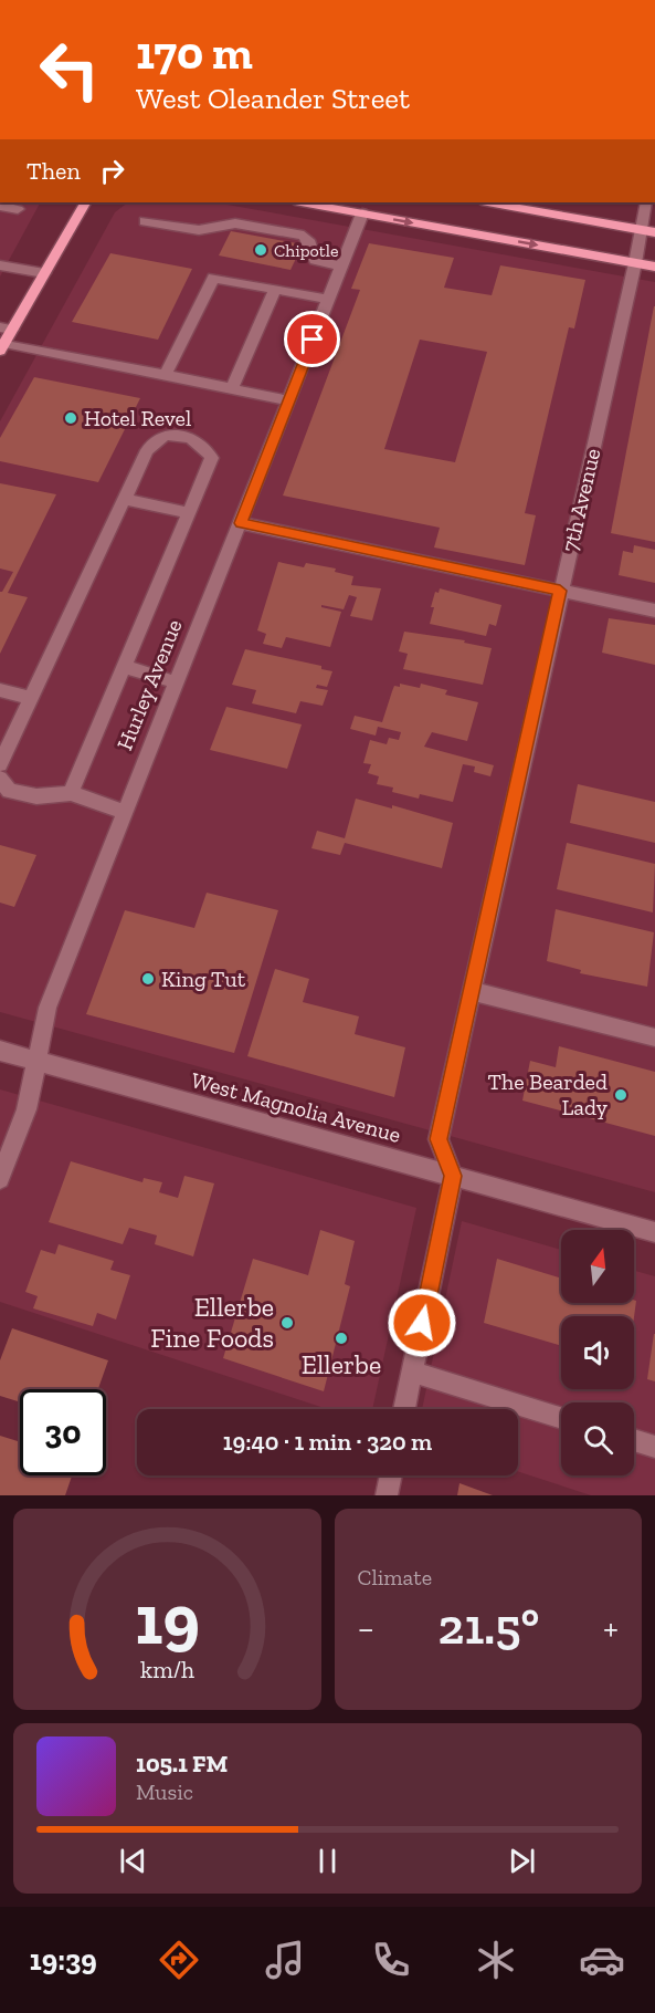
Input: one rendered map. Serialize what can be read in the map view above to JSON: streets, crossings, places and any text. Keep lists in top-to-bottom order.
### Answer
{
  "streets": {
    "street": ["7th Avenue", "Hurley Avenue", "West Magnolia Avenue"]
  },
  "crossings": [
    ["7th Avenue", "West Magnolia Avenue"],
    ["Hurley Avenue", "West Magnolia Avenue"]
  ],
  "places": [
    "Chipotle",
    "Hotel Revel",
    "King Tut",
    "The Bearded Lady",
    "Ellerbe Fine Foods",
    "Ellerbe"
  ],
  "north": "top",
  "page": {
    "turn": ["170 m", "West Oleander Street"],
    "then": "Then",
    "limit": "30",
    "trip": "19:40 · 1 min · 320 m",
    "tile": "Climate",
    "heat": ["−", "21.5°", "+"],
    "song": ["105.1 FM", "Music"],
    "tabs": "19:39",
    "gauge": ["19", "km/h"]
  }
}
